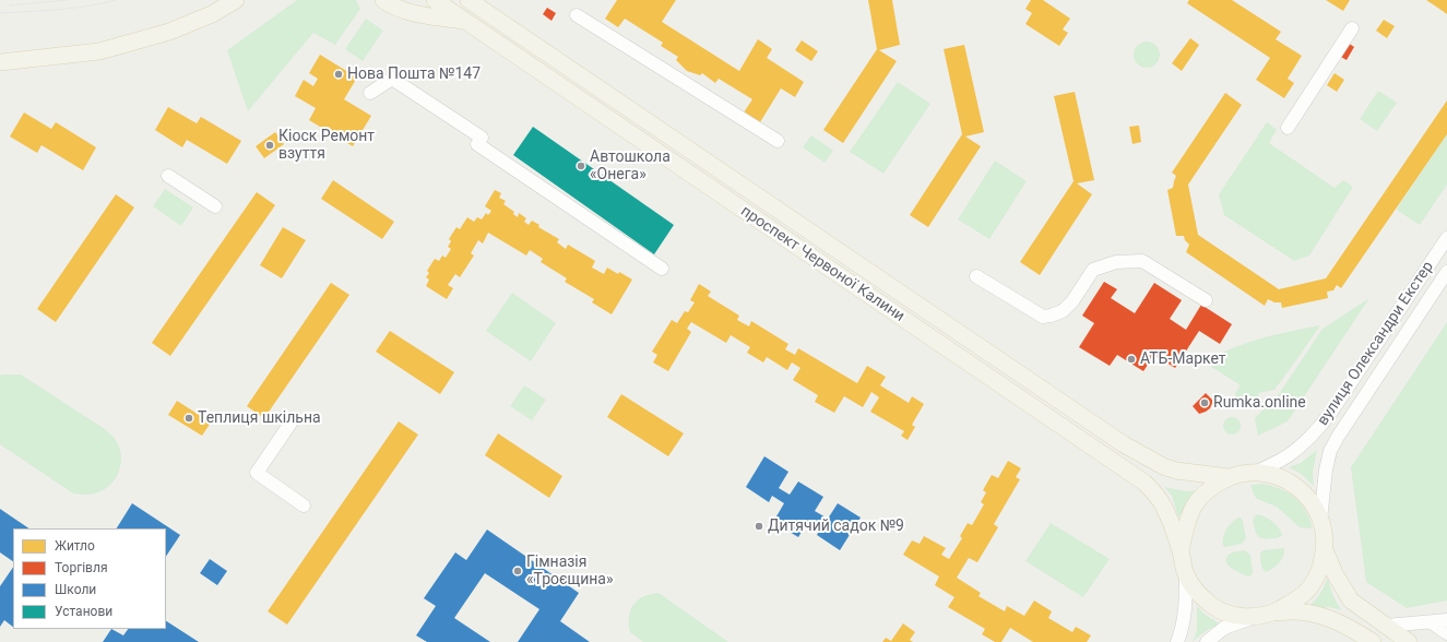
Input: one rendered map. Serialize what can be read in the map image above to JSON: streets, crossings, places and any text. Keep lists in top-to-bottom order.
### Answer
{
  "streets": {
    "main road": ["проспект Червоної Калини"],
    "street": ["вулиця Олександри Екстер"]
  },
  "crossings": [
    ["проспект Червоної Калини", "вулиця Олександри Екстер"]
  ],
  "places": [
    "Нова Пошта №147",
    "Кіоск Ремонт взуття",
    "Автошкола «Онега»",
    "АТБ-Маркет",
    "Rumka.online",
    "Теплиця шкільна",
    "Дитячий садок №9",
    "Гімназія «Троєщина»"
  ],
  "legend": [
    "Житло",
    "Торгівля",
    "Школи",
    "Установи"
  ]
}
